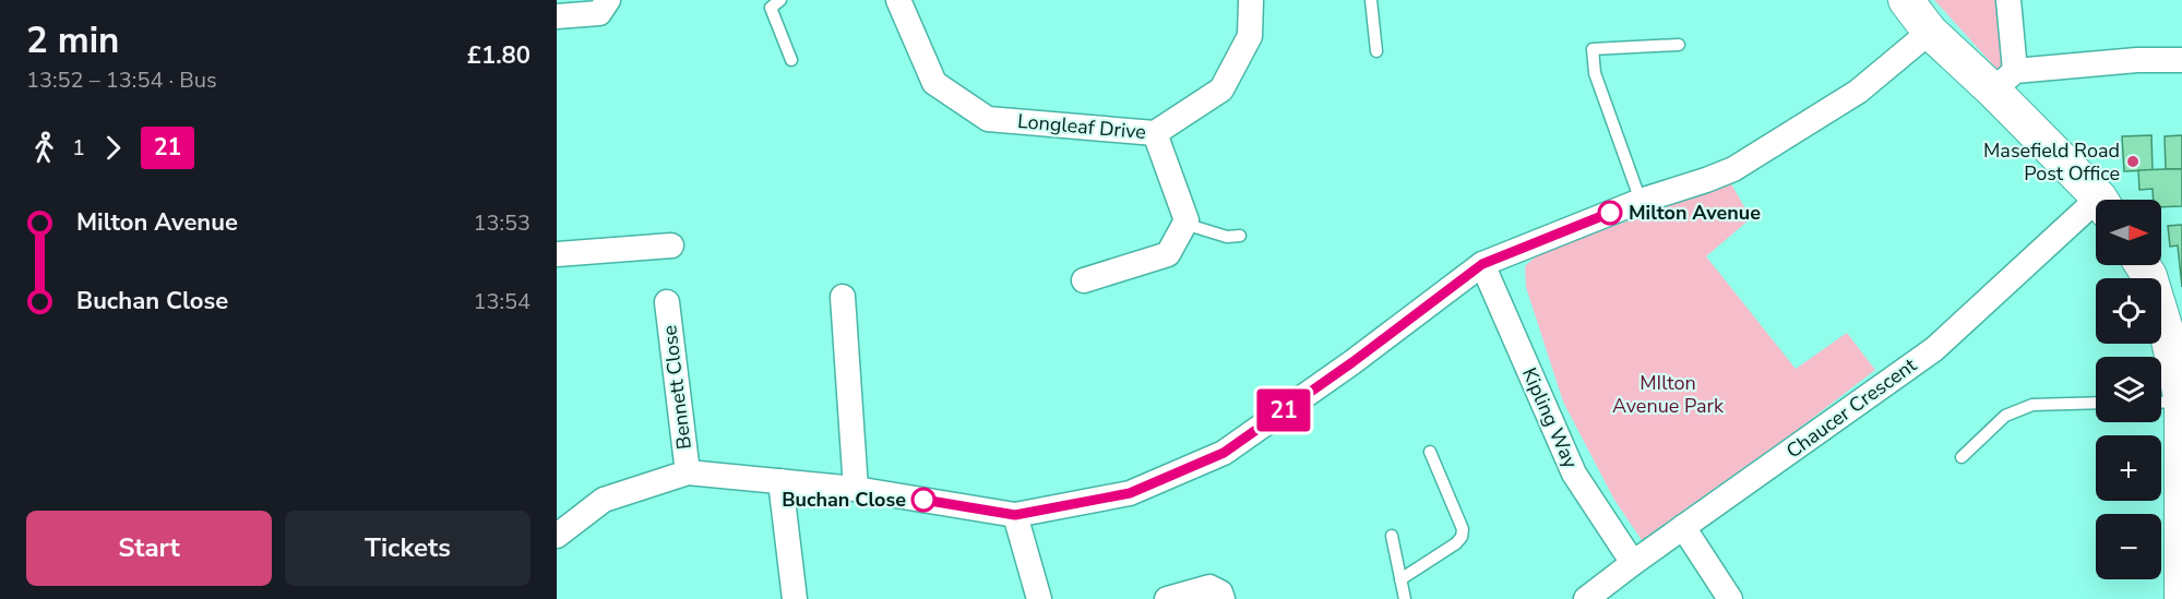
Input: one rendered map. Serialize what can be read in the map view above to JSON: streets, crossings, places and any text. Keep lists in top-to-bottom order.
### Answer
{
  "streets": {
    "street": [
      "Longleaf Drive",
      "Bennett Close",
      "Chaucer Crescent",
      "Kipling Way"
    ]
  },
  "crossings": [
    ["Chaucer Crescent", "Kipling Way"]
  ],
  "parks": ["MIlton Avenue Park"],
  "places": ["Masefield Road Post Office", "Milton Avenue", "Buchan Close"],
  "lines": ["bus line 21"],
  "north": "right",
  "page": {
    "heading": ["2 min", "13:52 – 13:54 · Bus", "£1.80"],
    "on_map": "21",
    "legs": ["1", "21"],
    "list": [
      {
        "name": "Milton Avenue",
        "value": "13:53"
      },
      {
        "name": "Buchan Close",
        "value": "13:54"
      }
    ],
    "map_buttons": ["+", "−"],
    "buttons": ["Start", "Tickets"]
  }
}
